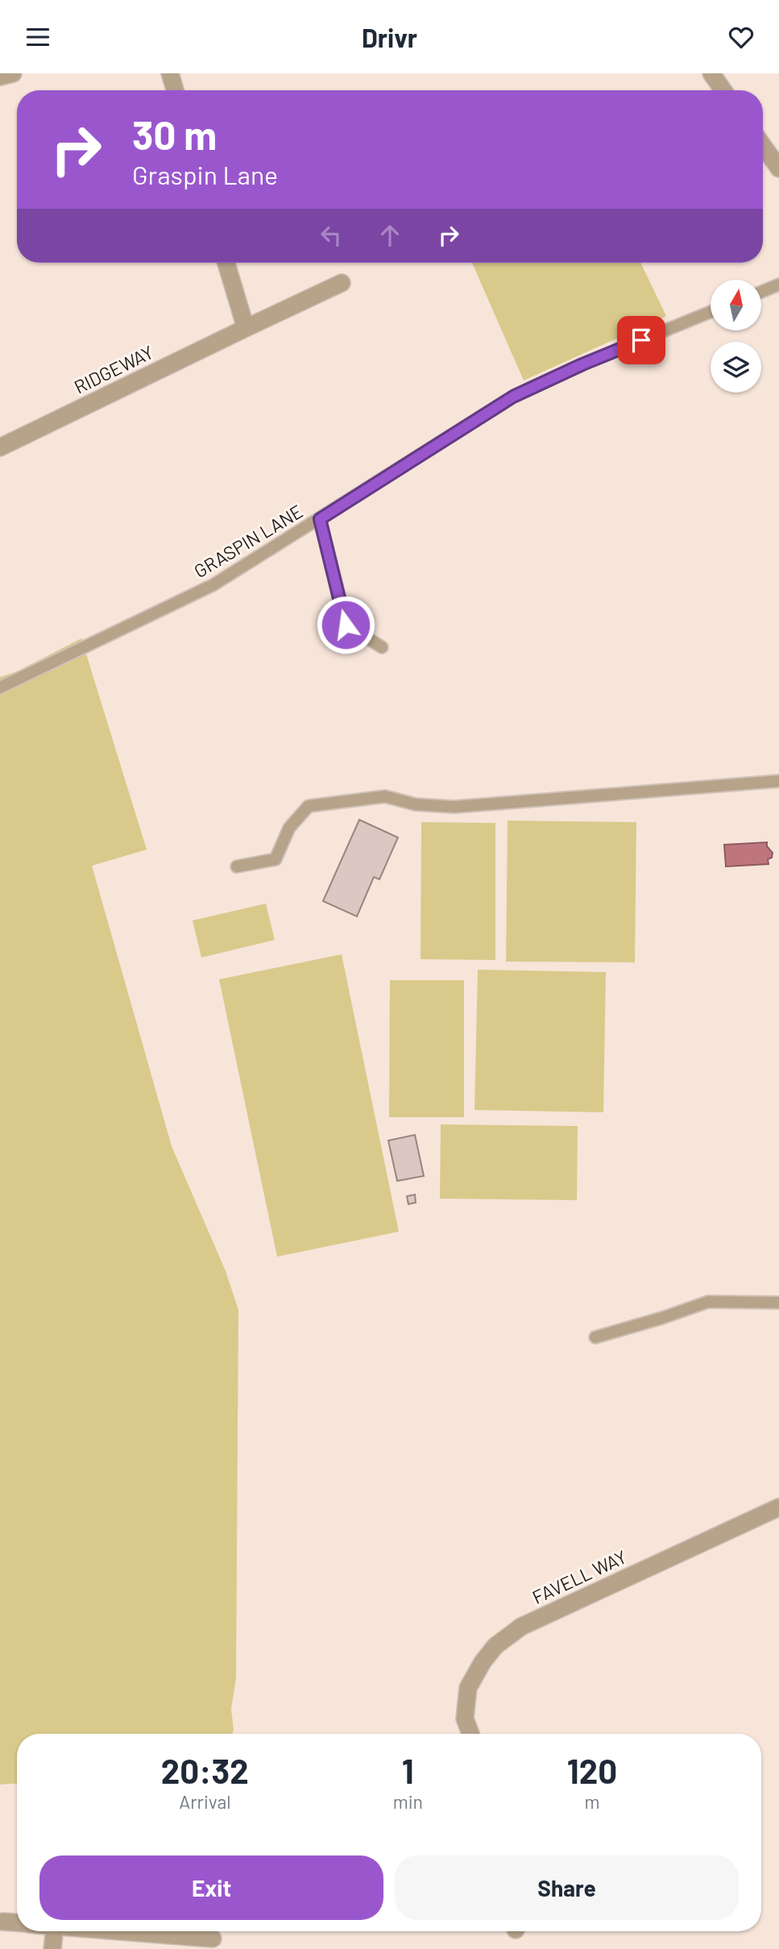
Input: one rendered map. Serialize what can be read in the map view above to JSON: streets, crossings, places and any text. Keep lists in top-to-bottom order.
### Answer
{
  "streets": {
    "street": ["RIDGEWAY", "FAVELL WAY"],
    "lane": ["GRASPIN LANE"]
  },
  "north": "top",
  "page": {
    "header": "Drivr",
    "turn": ["30 m", "Graspin Lane"],
    "eta": [
      "20:32",
      "Arrival",
      "1",
      "min",
      "120",
      "m"
    ],
    "buttons": ["Exit", "Share"]
  }
}
